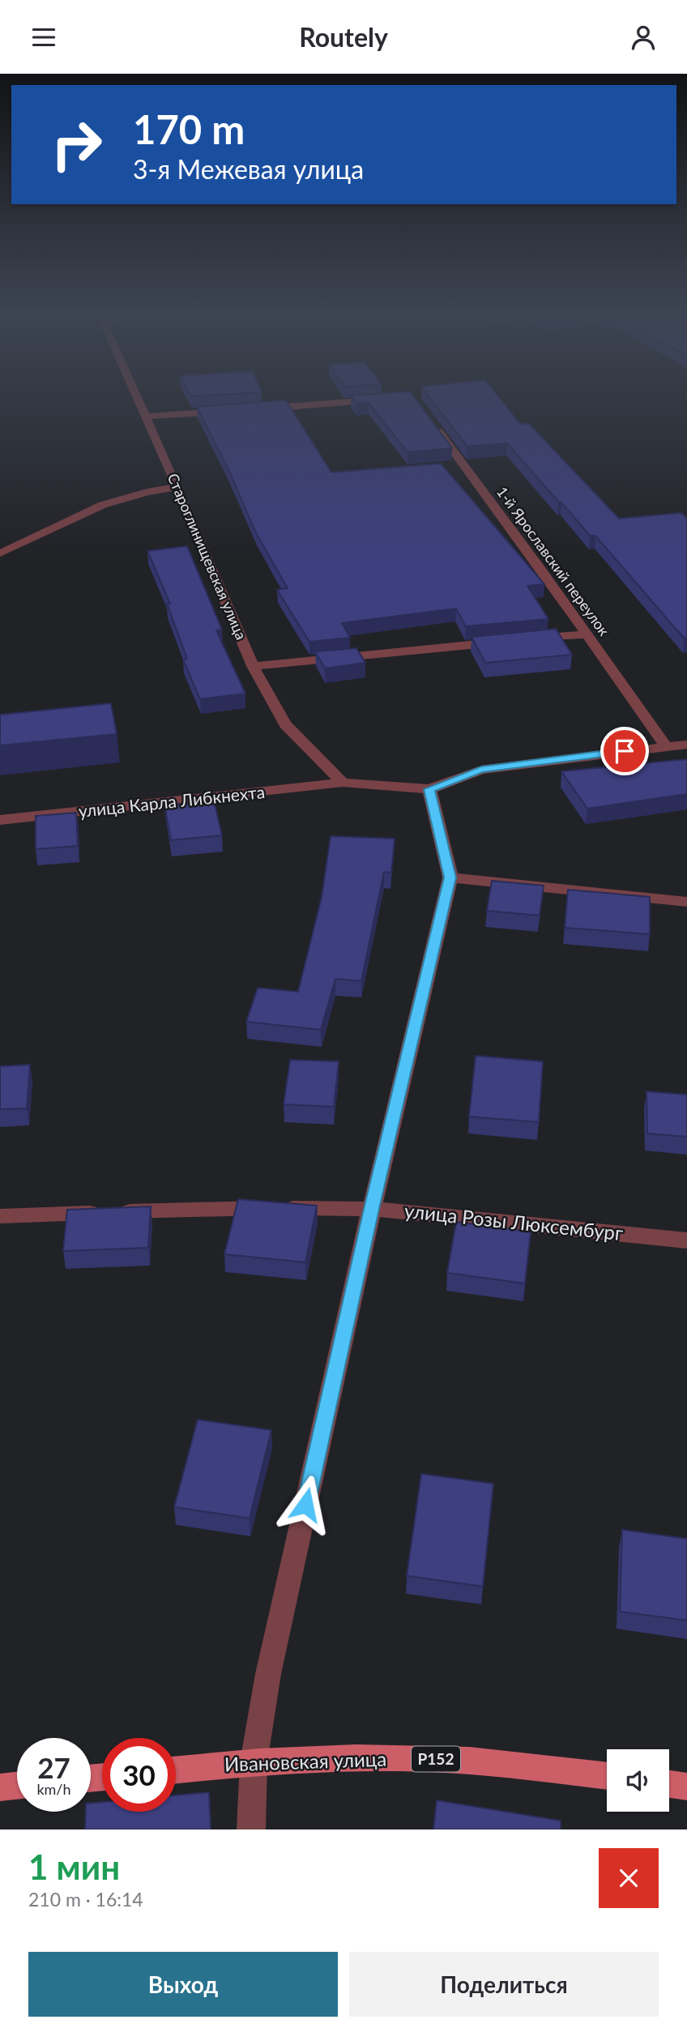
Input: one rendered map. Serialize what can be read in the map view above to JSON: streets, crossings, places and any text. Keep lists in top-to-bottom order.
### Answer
{
  "streets": {
    "main road": ["Р152", "Ивановская улица"],
    "street": [
      "Староглинищевская улица",
      "1-й Ярославский переулок",
      "улица Карла Либкнехта",
      "улица Розы Люксембург"
    ]
  },
  "crossings": [
    ["Староглинищевская улица", "улица Карла Либкнехта"]
  ],
  "page": {
    "header": "Routely",
    "turn": ["170 m", "3-я Межевая улица"],
    "speed": "27 km/h",
    "limit": "30",
    "heading": ["1 мин", "210 m · 16:14"],
    "buttons": ["Выход", "Поделиться"]
  }
}
